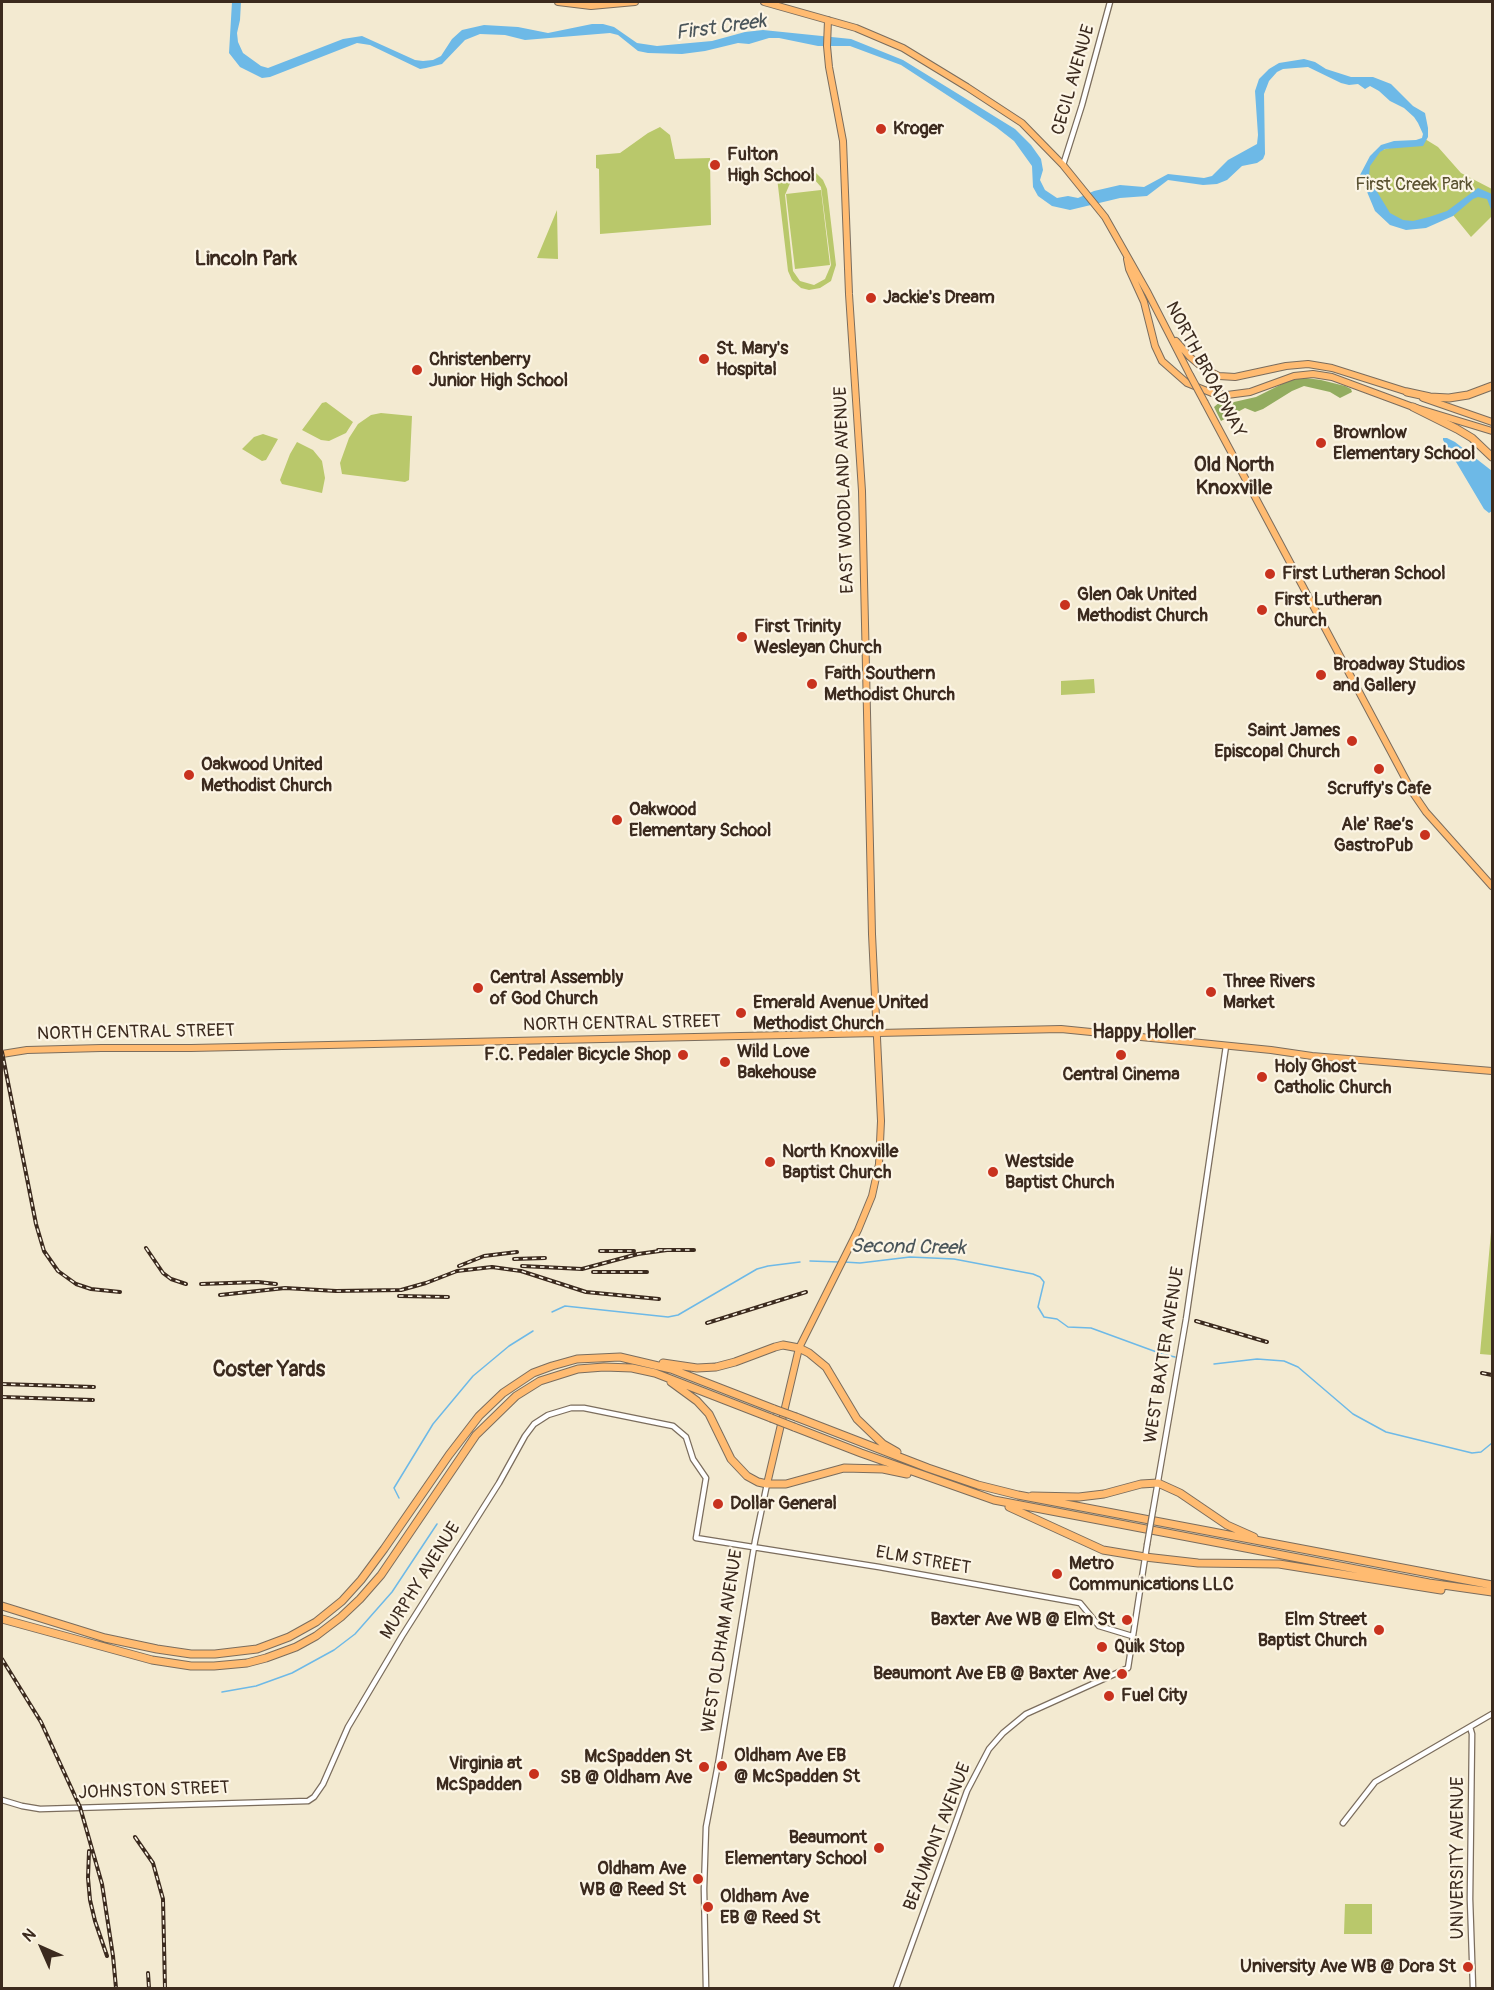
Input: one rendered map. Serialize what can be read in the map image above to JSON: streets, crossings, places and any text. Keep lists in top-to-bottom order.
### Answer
{
  "streets": {
    "main road": [
      "NORTH BROADWAY",
      "EAST WOODLAND AVENUE",
      "NORTH CENTRAL STREET",
      "WEST OLDHAM AVENUE"
    ],
    "street": [
      "CECIL AVENUE",
      "WEST BAXTER AVENUE",
      "ELM STREET",
      "MURPHY AVENUE",
      "JOHNSTON STREET",
      "BEAUMONT AVENUE",
      "UNIVERSITY AVENUE"
    ]
  },
  "crossings": [
    ["CECIL AVENUE", "NORTH BROADWAY"],
    ["NORTH BROADWAY", "EAST WOODLAND AVENUE"],
    ["EAST WOODLAND AVENUE", "NORTH CENTRAL STREET"],
    ["EAST WOODLAND AVENUE", "WEST OLDHAM AVENUE"],
    ["NORTH CENTRAL STREET", "WEST BAXTER AVENUE"],
    ["WEST BAXTER AVENUE", "ELM STREET"],
    ["WEST BAXTER AVENUE", "BEAUMONT AVENUE"],
    ["ELM STREET", "MURPHY AVENUE"],
    ["ELM STREET", "WEST OLDHAM AVENUE"],
    ["MURPHY AVENUE", "JOHNSTON STREET"]
  ],
  "districts": [
    "Lincoln Park",
    "Old North Knoxville",
    "Happy Holler",
    "Coster Yards"
  ],
  "water": ["First Creek", "Second Creek"],
  "parks": ["First Creek Park"],
  "places": [
    "Kroger",
    "Fulton High School",
    "Jackie's Dream",
    "St. Mary's Hospital",
    "Christenberry Junior High School",
    "Brownlow Elementary School",
    "First Lutheran School",
    "Glen Oak United Methodist Church",
    "First Lutheran Church",
    "First Trinity Wesleyan Church",
    "Broadway Studios and Gallery",
    "Faith Southern Methodist Church",
    "Saint James Episcopal Church",
    "Scruffy's Cafe",
    "Oakwood United Methodist Church",
    "Oakwood Elementary School",
    "Ale' Rae’s GastroPub",
    "Central Assembly of God Church",
    "Three Rivers Market",
    "Emerald Avenue United Methodist Church",
    "F.C. Pedaler Bicycle Shop",
    "Central Cinema",
    "Wild Love Bakehouse",
    "Holy Ghost Catholic Church",
    "North Knoxville Baptist Church",
    "Westside Baptist Church",
    "Dollar General",
    "Metro Communications LLC",
    "Baxter Ave WB @ Elm St",
    "Elm Street Baptist Church",
    "Quik Stop",
    "Beaumont Ave EB @ Baxter Ave",
    "Fuel City",
    "Oldham Ave EB @ McSpadden St",
    "McSpadden St SB @ Oldham Ave",
    "Virginia at McSpadden",
    "Beaumont Elementary School",
    "Oldham Ave WB @ Reed St",
    "Oldham Ave EB @ Reed St",
    "University Ave WB @ Dora St"
  ],
  "north": "top left"
}
